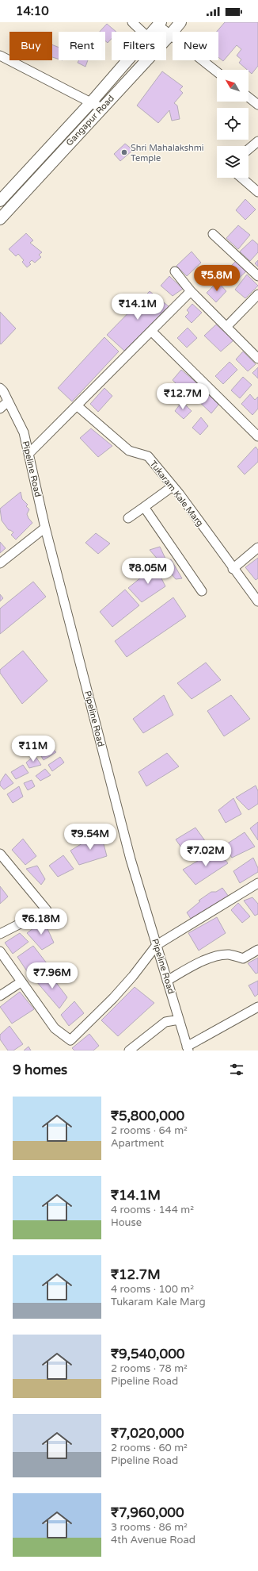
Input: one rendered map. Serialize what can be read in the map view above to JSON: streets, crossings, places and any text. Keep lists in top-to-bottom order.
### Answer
{
  "streets": {
    "main road": ["Gangapur Road"],
    "street": ["Pipeline Road", "Tukaram Kale Marg"]
  },
  "places": ["Shri Mahalakshmi Temple"],
  "north": "top left",
  "page": {
    "status": "14:10",
    "chip": [
      "Buy",
      "Rent",
      "Filters",
      "New"
    ],
    "price": [
      "₹5.8M",
      "₹14.1M",
      "₹12.7M",
      "₹8.05M",
      "₹11M",
      "₹9.54M",
      "₹7.02M",
      "₹6.18M",
      "₹7.96M"
    ],
    "heading": "9 homes",
    "list": [
      {
        "name": "₹5,800,000",
        "note": "2 rooms · 64 m² · Apartment"
      },
      {
        "name": "₹14.1M",
        "note": "4 rooms · 144 m² · House"
      },
      {
        "name": "₹12.7M",
        "note": "4 rooms · 100 m² · Tukaram Kale Marg"
      },
      {
        "name": "₹9,540,000",
        "note": "2 rooms · 78 m² · Pipeline Road"
      },
      {
        "name": "₹7,020,000",
        "note": "2 rooms · 60 m² · Pipeline Road"
      },
      {
        "name": "₹7,960,000",
        "note": "3 rooms · 86 m² · 4th Avenue Road"
      }
    ]
  }
}
